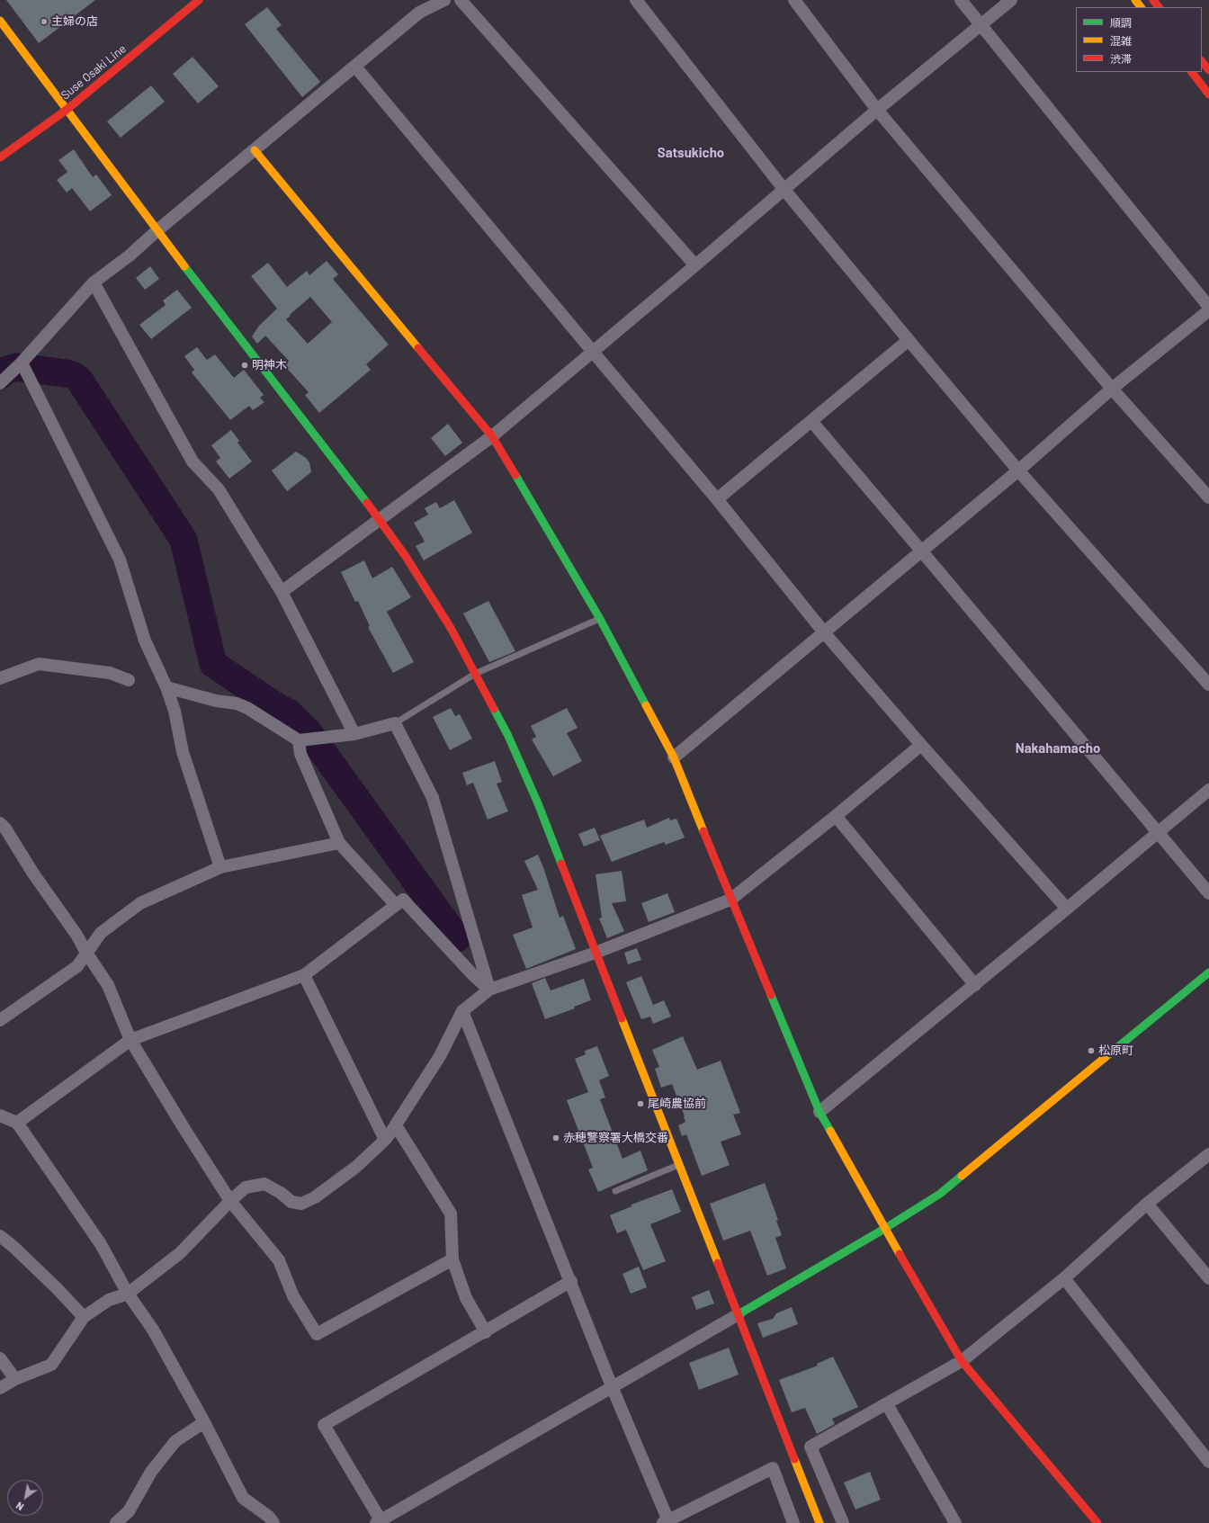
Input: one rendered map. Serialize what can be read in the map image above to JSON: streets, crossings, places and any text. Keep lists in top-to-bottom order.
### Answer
{
  "streets": {
    "street": ["Suse Osaki Line"]
  },
  "districts": ["Satsukicho", "Nakahamacho"],
  "places": [
    "主婦の店",
    "明神木",
    "松原町",
    "尾崎農協前",
    "赤穂警察署大橋交番"
  ],
  "legend": ["順調", "混雑", "渋滞"],
  "north": "bottom left"
}
